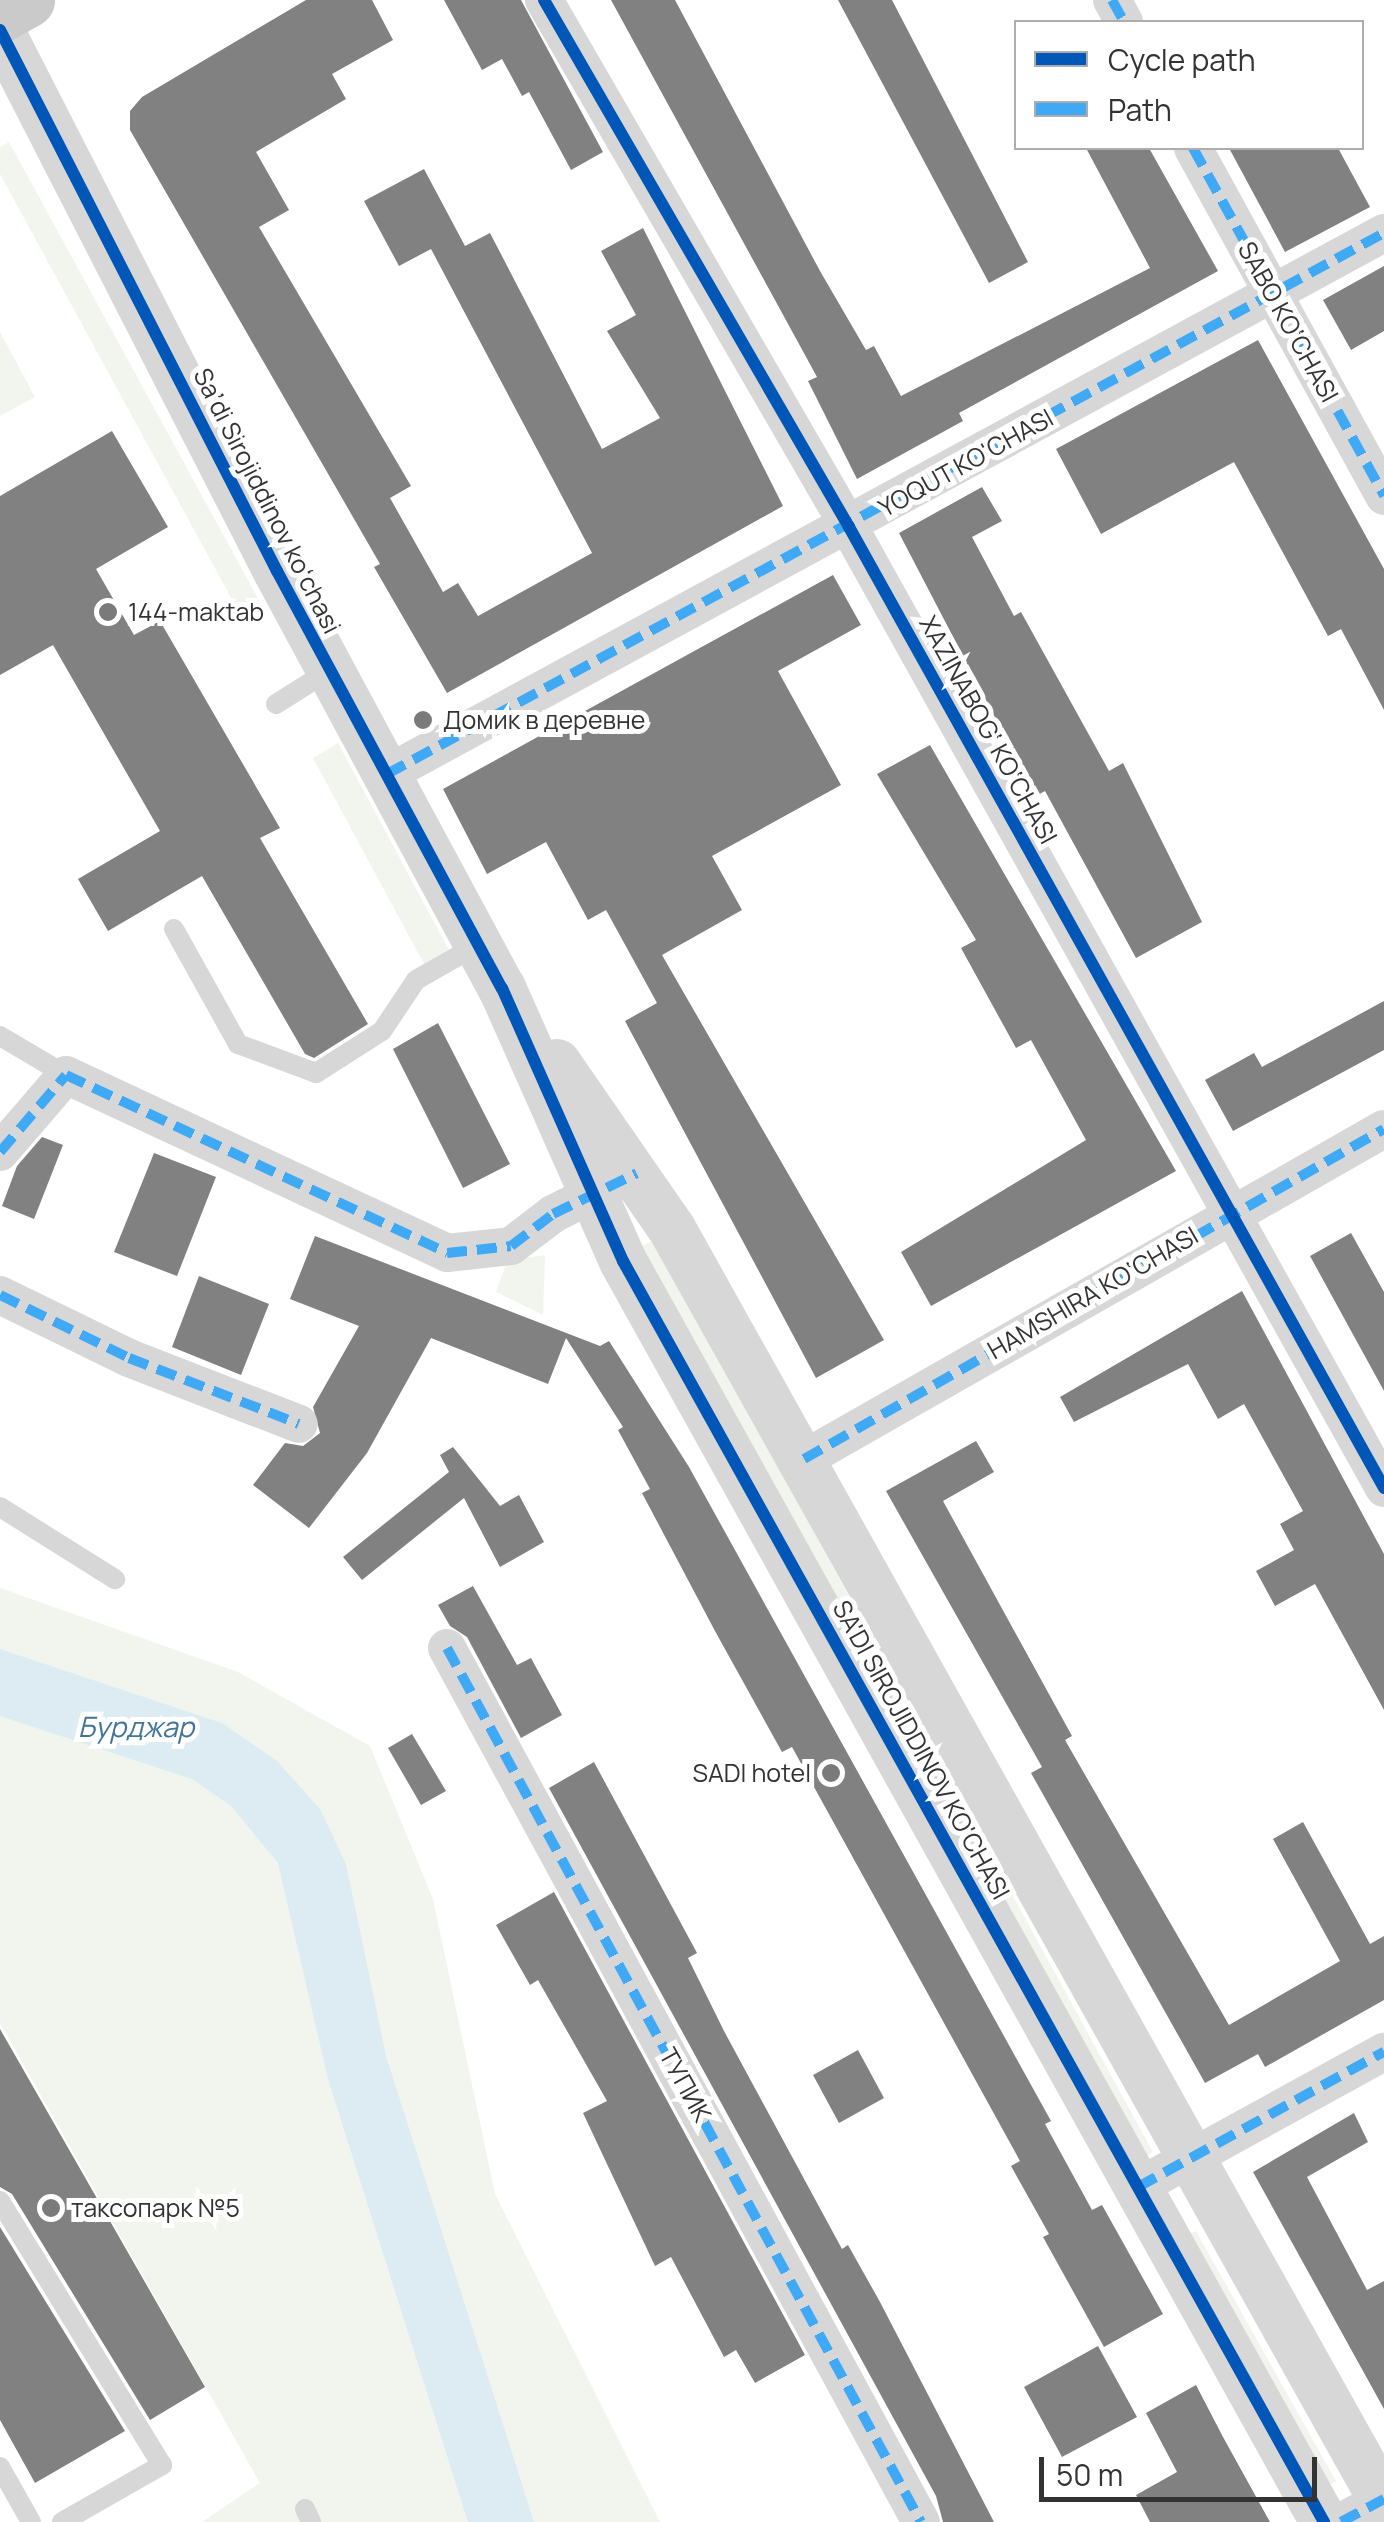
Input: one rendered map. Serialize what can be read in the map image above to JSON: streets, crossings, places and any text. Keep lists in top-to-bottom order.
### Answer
{
  "streets": {
    "street": [
      "SABO KO‘CHASI",
      "YOQUT KO'CHASI",
      "Saʼdi Sirojiddinov koʻchasi",
      "XAZINABOG‘ KO‘CHASI",
      "HAMSHIRA KO‘CHASI",
      "SA'DI SIROJIDDINOV KO'CHASI",
      "ТУПИК"
    ]
  },
  "crossings": [
    ["SABO KO‘CHASI", "YOQUT KO'CHASI"],
    ["YOQUT KO'CHASI", "Saʼdi Sirojiddinov koʻchasi"],
    ["YOQUT KO'CHASI", "XAZINABOG‘ KO‘CHASI"],
    ["Saʼdi Sirojiddinov koʻchasi", "SA'DI SIROJIDDINOV KO'CHASI"],
    ["XAZINABOG‘ KO‘CHASI", "HAMSHIRA KO‘CHASI"],
    ["HAMSHIRA KO‘CHASI", "SA'DI SIROJIDDINOV KO'CHASI"]
  ],
  "water": ["Бурджар"],
  "places": [
    "144-maktab",
    "Домик в деревне",
    "SADI hotel",
    "таксопарк №5"
  ],
  "legend": ["Cycle path", "Path"],
  "scale_bar": "50 m"
}
